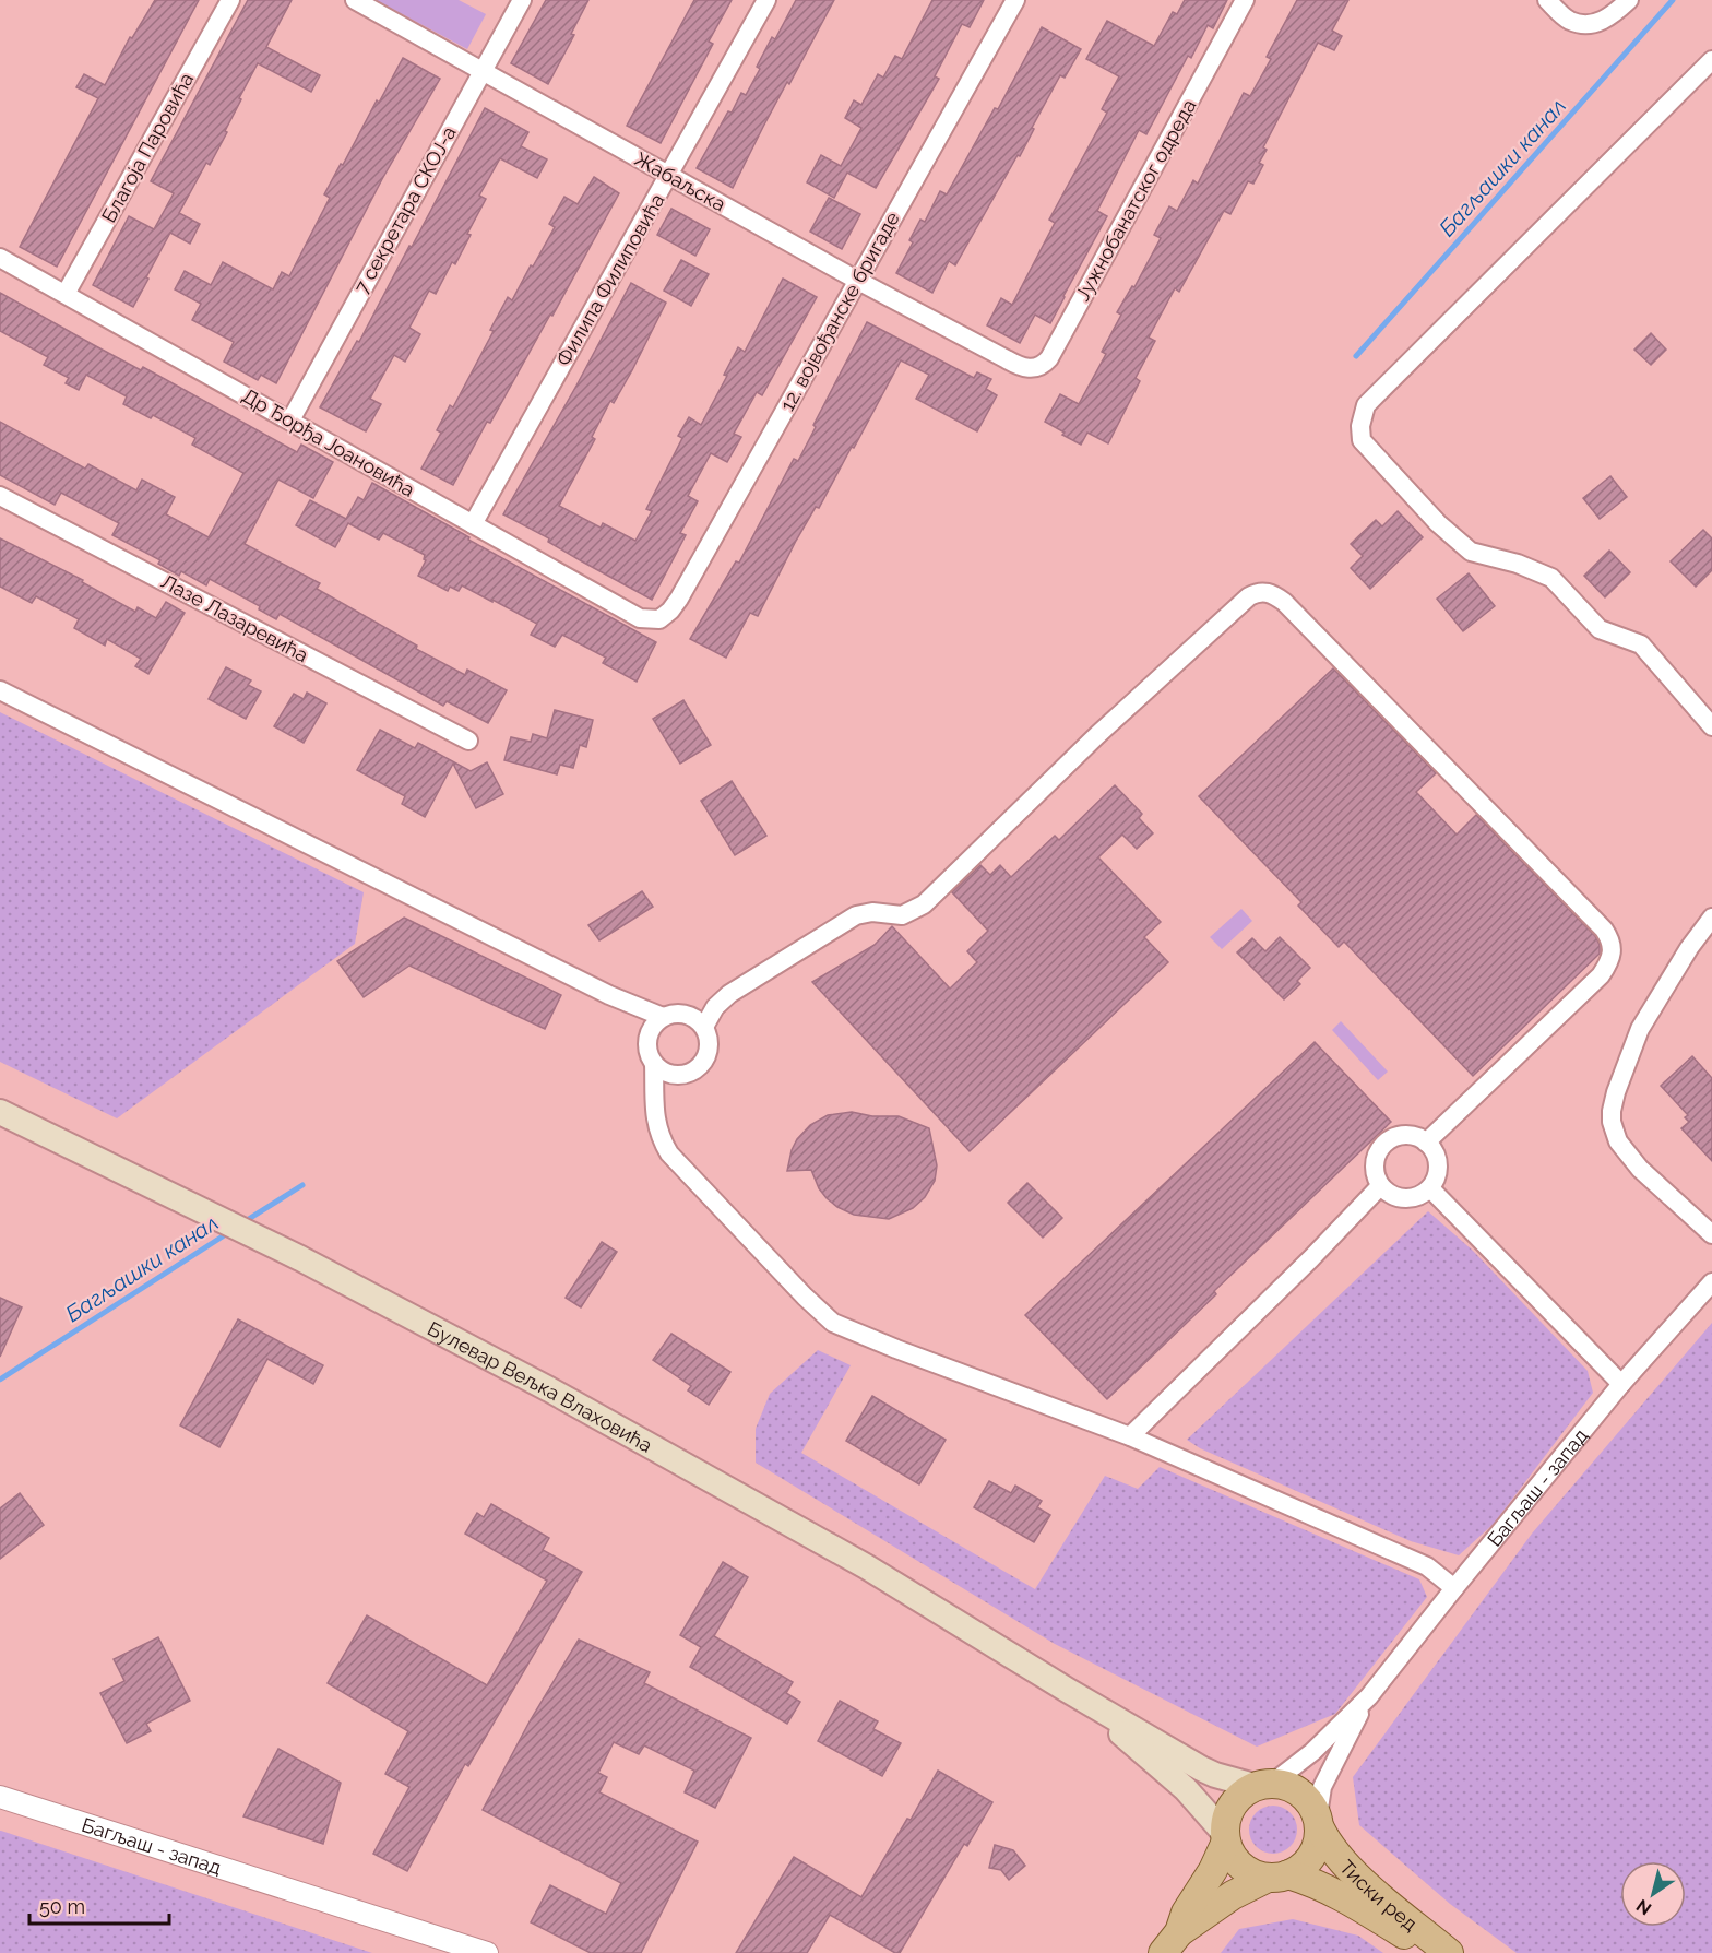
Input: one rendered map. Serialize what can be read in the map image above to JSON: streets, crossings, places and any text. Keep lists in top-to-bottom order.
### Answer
{
  "streets": {
    "main road": ["Булевар Вељка Влаховића", "Тиски ред"],
    "street": [
      "Благоја Паровића",
      "Жабаљска",
      "Јужнобанатског одреда",
      "7 секретара СКОЈ-а",
      "Филипа Филиповића",
      "12. војвођанске бригаде",
      "Др Ђорђа Јоановића",
      "Лазе Лазаревића",
      "Багљаш - запад"
    ]
  },
  "crossings": [
    ["Благоја Паровића", "Др Ђорђа Јоановића"],
    ["Жабаљска", "Јужнобанатског одреда"],
    ["Жабаљска", "7 секретара СКОЈ-а"],
    ["Жабаљска", "Филипа Филиповића"],
    ["Жабаљска", "12. војвођанске бригаде"],
    ["7 секретара СКОЈ-а", "Др Ђорђа Јоановића"],
    ["Филипа Филиповића", "Др Ђорђа Јоановића"],
    ["12. војвођанске бригаде", "Др Ђорђа Јоановића"],
    ["Булевар Вељка Влаховића", "Багљаш - запад"],
    ["Булевар Вељка Влаховића", "Тиски ред"],
    ["Багљаш - запад", "Тиски ред"]
  ],
  "water": ["Багљашки канал"],
  "scale_bar": "50 m",
  "north": "bottom left"
}
